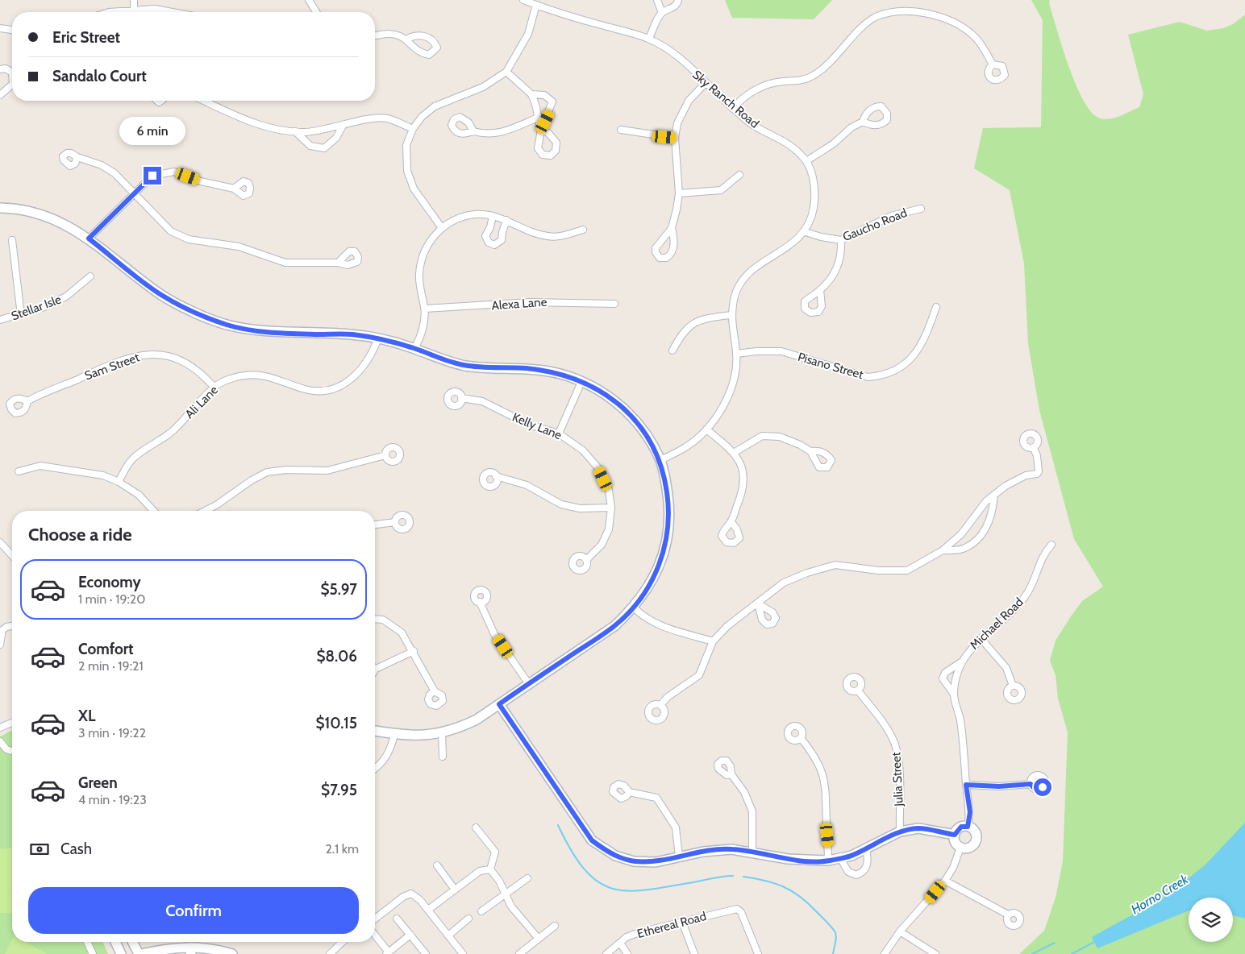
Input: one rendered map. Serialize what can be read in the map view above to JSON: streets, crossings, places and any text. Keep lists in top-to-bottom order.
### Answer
{
  "streets": {
    "street": [
      "Sky Ranch Road",
      "Gaucho Road",
      "Alexa Lane",
      "Stellar Isle",
      "Pisano Street",
      "Sam Street",
      "Ali Lane",
      "Kelly Lane",
      "Michael Road",
      "Julia Street",
      "Ethereal Road"
    ]
  },
  "crossings": [
    ["Sky Ranch Road", "Gaucho Road"],
    ["Sky Ranch Road", "Pisano Street"],
    ["Sam Street", "Ali Lane"]
  ],
  "water": ["Horno Creek"],
  "page": {
    "banner": ["Eric Street", "Sandalo Court"],
    "bubble": "6 min",
    "heading": "Choose a ride",
    "list": [
      {
        "name": "Economy",
        "note": "1 min · 19:20",
        "value": "$5.97"
      },
      {
        "name": "Comfort",
        "note": "2 min · 19:21",
        "value": "$8.06"
      },
      {
        "name": "XL",
        "note": "3 min · 19:22",
        "value": "$10.15"
      },
      {
        "name": "Green",
        "note": "4 min · 19:23",
        "value": "$7.95"
      }
    ],
    "pay": ["Cash", "2.1 km"],
    "buttons": "Confirm"
  }
}
